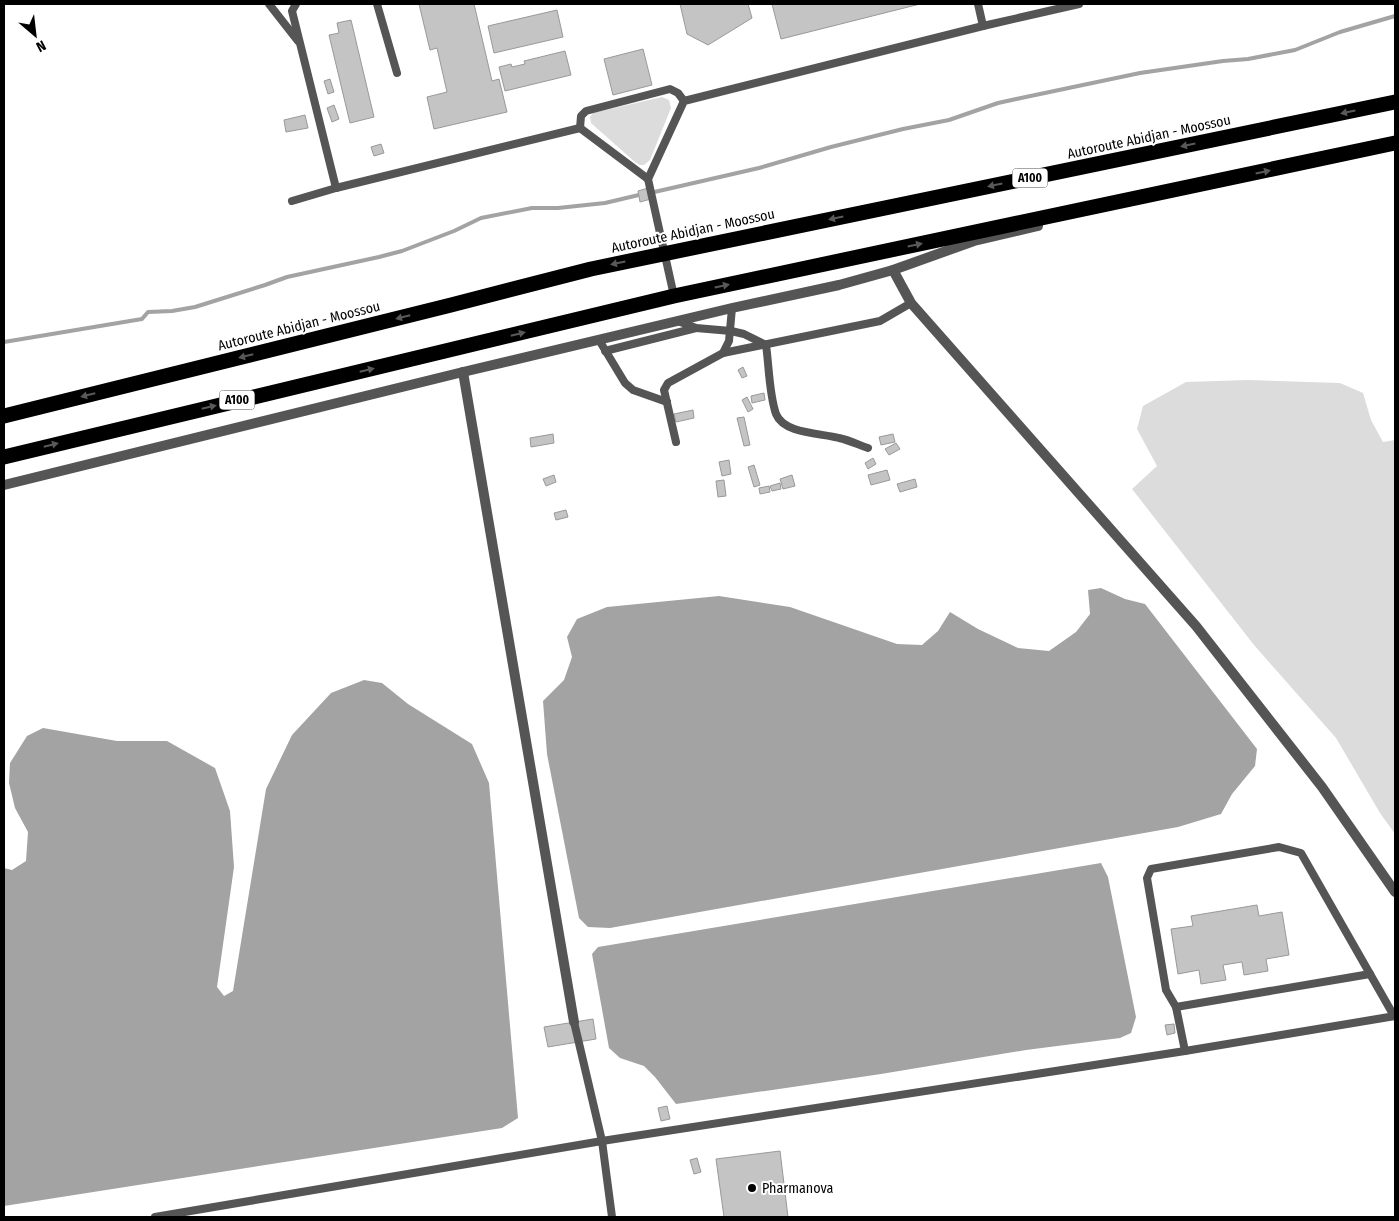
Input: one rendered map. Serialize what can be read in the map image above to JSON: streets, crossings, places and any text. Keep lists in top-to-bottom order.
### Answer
{
  "streets": {
    "highway": ["Autoroute Abidjan - Moossou", "A100"]
  },
  "places": ["Pharmanova"],
  "north": "bottom right"
}
